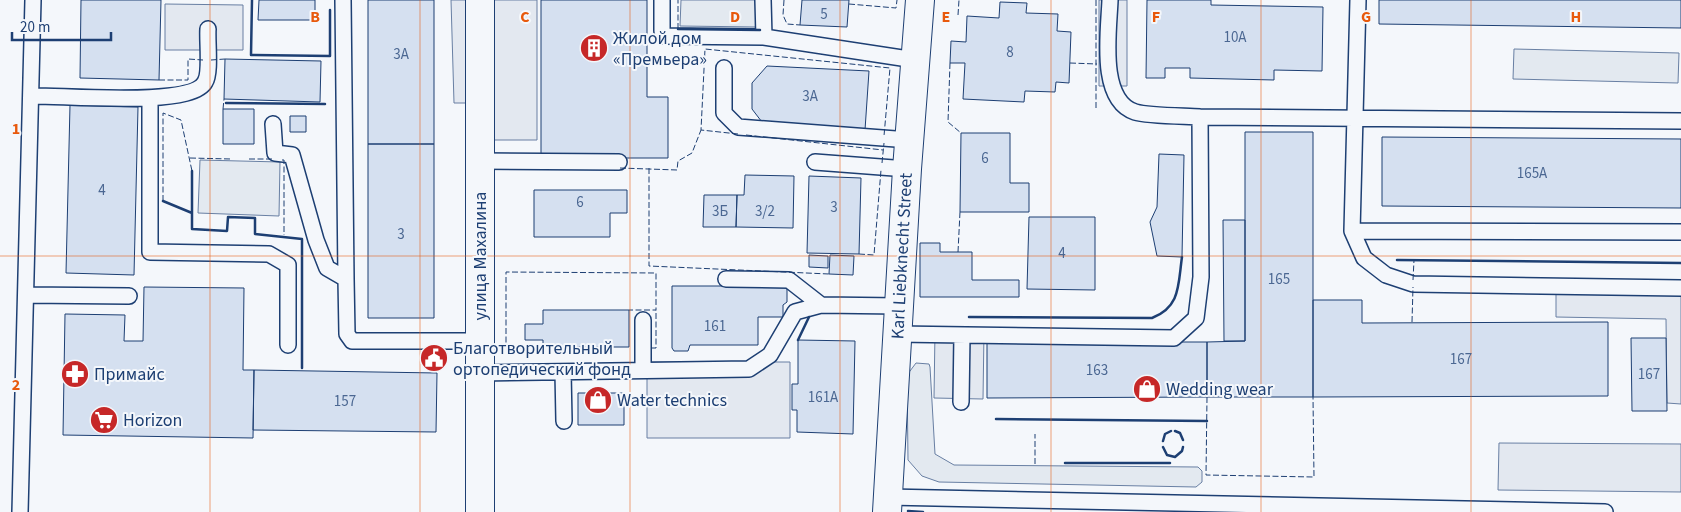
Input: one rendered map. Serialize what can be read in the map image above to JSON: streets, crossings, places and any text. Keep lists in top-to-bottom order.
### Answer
{
  "streets": {
    "street": ["улица Махалина", "Karl Liebknecht Street"]
  },
  "places": {
    "building": ["Жилой дом «Премьера»"],
    "public building": ["Благотворительный ортопедический фонд"],
    "pharmacy": ["Примайс"],
    "shop": ["Wedding wear", "Water technics"],
    "supermarket": ["Horizon"]
  },
  "house_numbers": [
    "5",
    "10А",
    "8",
    "3А",
    "3А",
    "6",
    "165А",
    "4",
    "6",
    "3",
    "3Б",
    "3/2",
    "3",
    "4",
    "165",
    "161",
    "167",
    "163",
    "167",
    "161А",
    "157"
  ],
  "scale_bar": "20 m",
  "grid": {
    "columns": [
      "B",
      "C",
      "D",
      "E",
      "F",
      "G",
      "H"
    ],
    "rows": ["1", "2"]
  }
}
